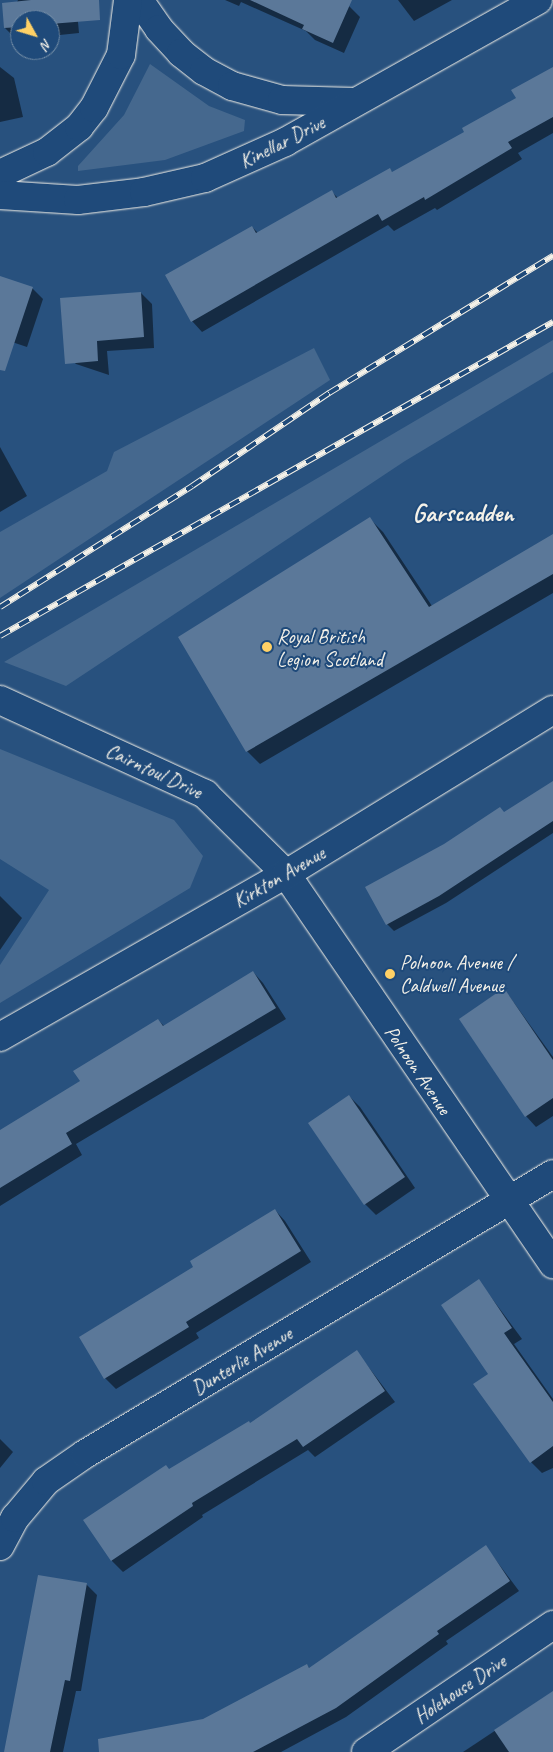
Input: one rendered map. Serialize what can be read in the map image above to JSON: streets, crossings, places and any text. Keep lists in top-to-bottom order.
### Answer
{
  "streets": {
    "street": [
      "Kinellar Drive",
      "Cairntoul Drive",
      "Kirkton Avenue",
      "Polnoon Avenue",
      "Dunterlie Avenue",
      "Holehouse Drive"
    ]
  },
  "crossings": [
    ["Cairntoul Drive", "Kirkton Avenue"],
    ["Cairntoul Drive", "Polnoon Avenue"],
    ["Kirkton Avenue", "Polnoon Avenue"],
    ["Polnoon Avenue", "Dunterlie Avenue"]
  ],
  "districts": ["Garscadden"],
  "places": ["Royal British Legion Scotland", "Polnoon Avenue / Caldwell Avenue"],
  "north": "bottom right"
}
